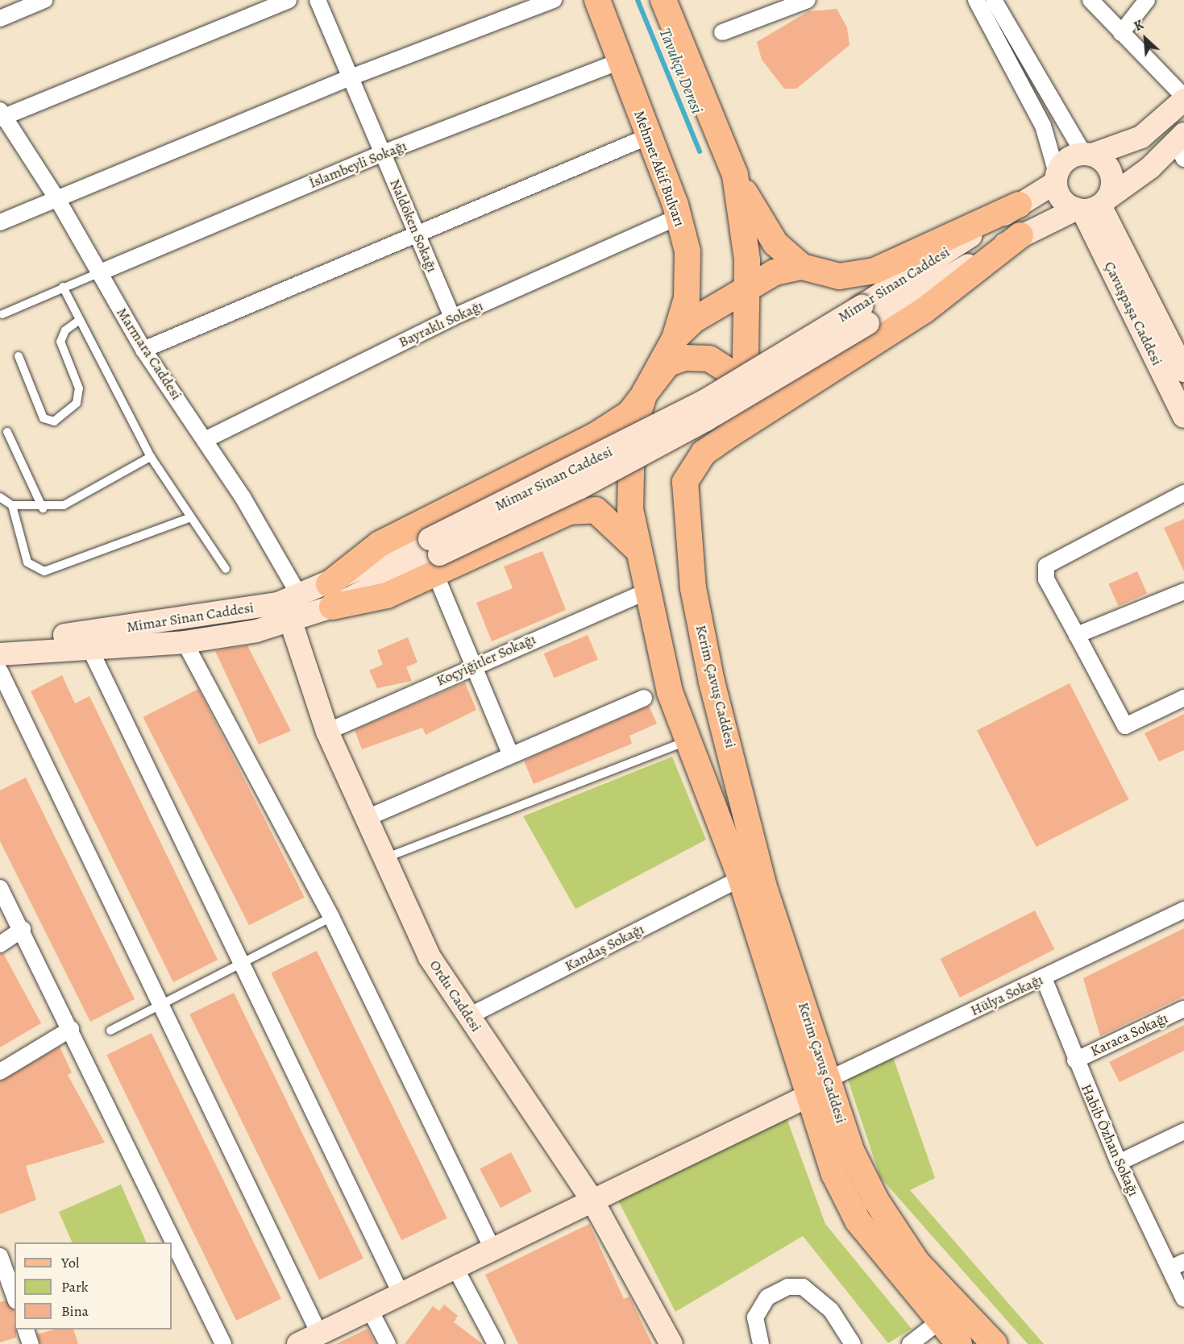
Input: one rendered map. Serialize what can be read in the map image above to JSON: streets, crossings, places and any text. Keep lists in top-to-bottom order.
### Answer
{
  "streets": {
    "main road": [
      "Mehmet Akif Bulvarı",
      "Mimar Sinan Caddesi",
      "Çavuşpaşa Caddesi",
      "Kerim Çavuş Caddesi",
      "Ordu Caddesi"
    ],
    "street": [
      "İslambeyli Sokağı",
      "Naldöken Sokağı",
      "Bayraklı Sokağı",
      "Marmara Caddesi",
      "Koçyiğitler Sokağı",
      "Kandaş Sokağı",
      "Hülya Sokağı",
      "Karaca Sokağı",
      "Habib Özhan Sokağı"
    ]
  },
  "crossings": [
    ["İslambeyli Sokağı", "Mehmet Akif Bulvarı"],
    ["İslambeyli Sokağı", "Naldöken Sokağı"],
    ["İslambeyli Sokağı", "Marmara Caddesi"],
    ["Mehmet Akif Bulvarı", "Bayraklı Sokağı"],
    ["Mehmet Akif Bulvarı", "Kerim Çavuş Caddesi"],
    ["Naldöken Sokağı", "Bayraklı Sokağı"],
    ["Mimar Sinan Caddesi", "Çavuşpaşa Caddesi"],
    ["Mimar Sinan Caddesi", "Marmara Caddesi"],
    ["Mimar Sinan Caddesi", "Ordu Caddesi"],
    ["Bayraklı Sokağı", "Marmara Caddesi"],
    ["Koçyiğitler Sokağı", "Kerim Çavuş Caddesi"],
    ["Koçyiğitler Sokağı", "Ordu Caddesi"],
    ["Kerim Çavuş Caddesi", "Kandaş Sokağı"],
    ["Kerim Çavuş Caddesi", "Hülya Sokağı"],
    ["Kandaş Sokağı", "Ordu Caddesi"],
    ["Hülya Sokağı", "Habib Özhan Sokağı"],
    ["Karaca Sokağı", "Habib Özhan Sokağı"]
  ],
  "water": ["Tavukçu Deresi"],
  "legend": ["Yol", "Park", "Bina"],
  "north": "top left"
}
